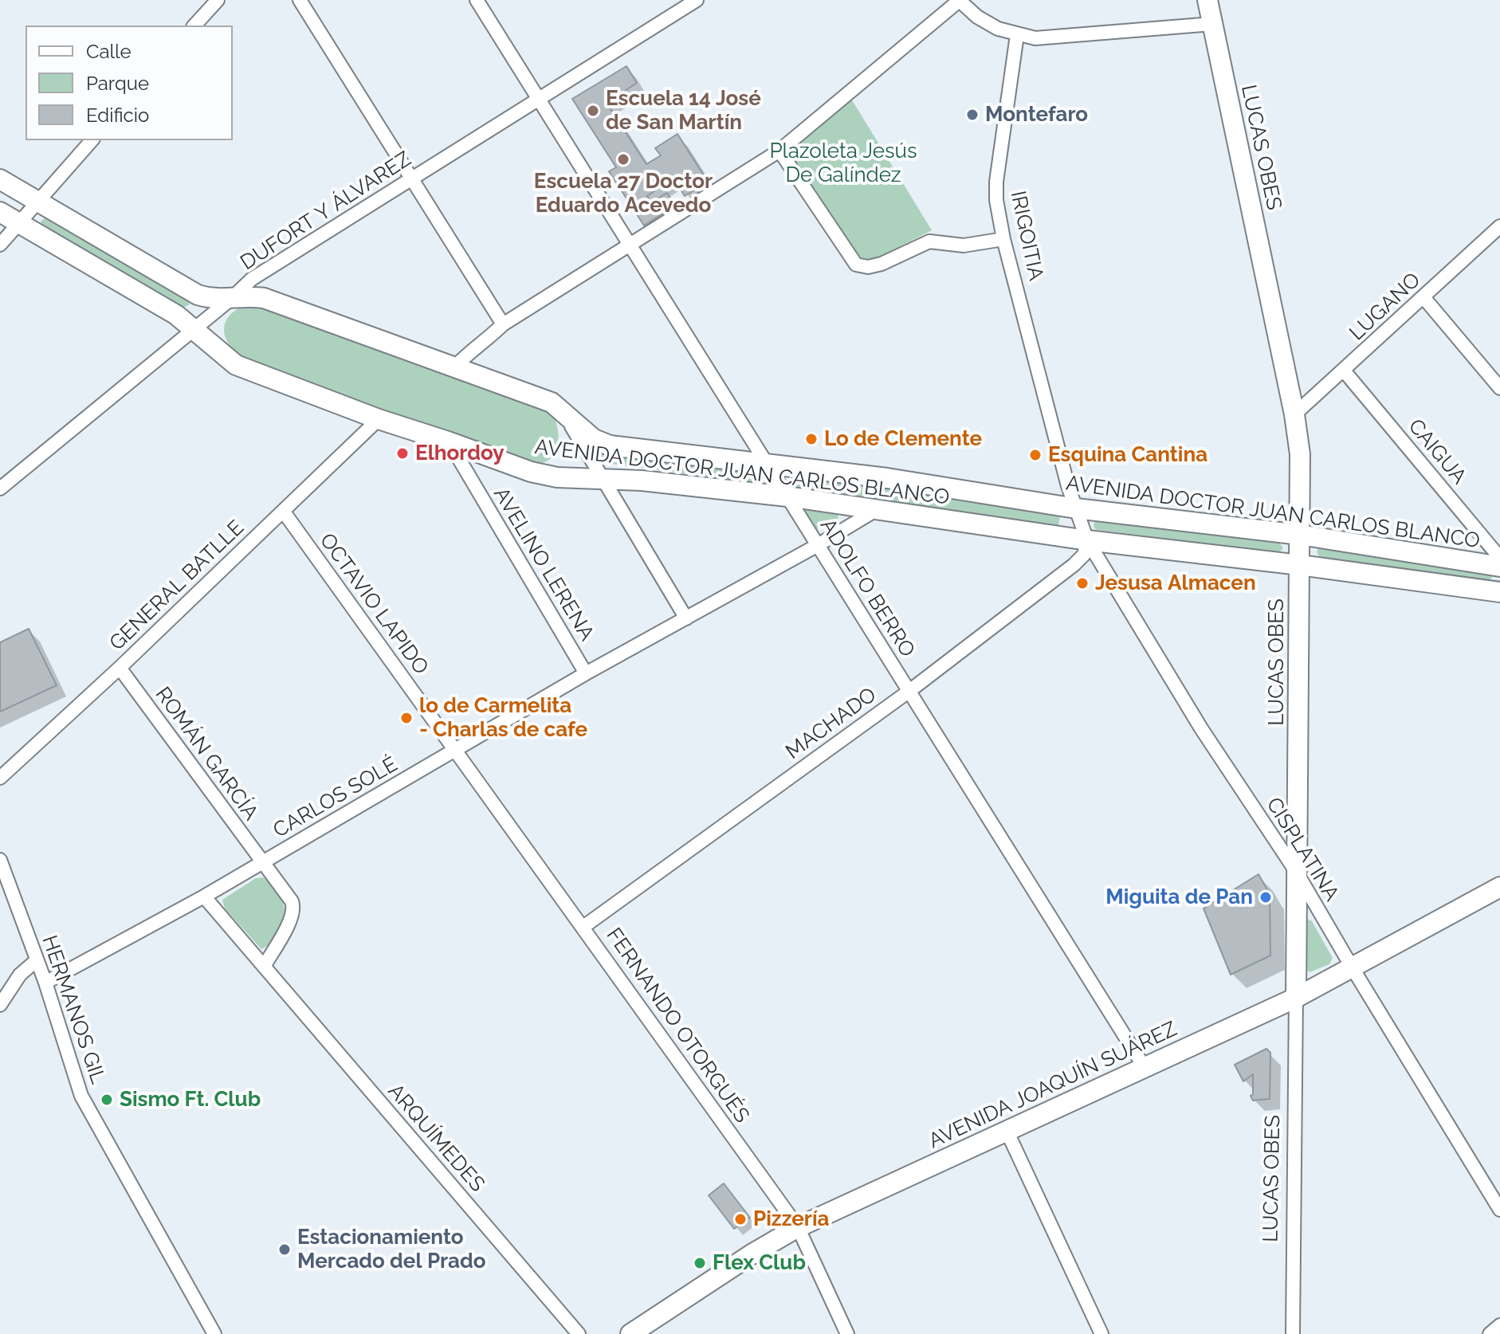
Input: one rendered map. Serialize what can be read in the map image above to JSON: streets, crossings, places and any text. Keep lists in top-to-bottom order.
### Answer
{
  "streets": {
    "street": [
      "LUCAS OBES",
      "DUFORT Y ÁLVAREZ",
      "IRIGOITIA",
      "LUGANO",
      "CAIGUA",
      "AVENIDA DOCTOR JUAN CARLOS BLANCO",
      "AVELINO LERENA",
      "GENERAL BATLLE",
      "ADOLFO BERRO",
      "OCTAVIO LAPIDO",
      "MACHADO",
      "ROMÁN GARCÍA",
      "CARLOS SOLÉ",
      "CISPLATINA",
      "HERMANOS GIL",
      "FERNANDO OTORGUÉS",
      "AVENIDA JOAQUÍN SUÁREZ",
      "ARQUÍMEDES"
    ]
  },
  "crossings": [
    ["LUCAS OBES", "LUGANO"],
    ["LUCAS OBES", "AVENIDA DOCTOR JUAN CARLOS BLANCO"],
    ["LUCAS OBES", "CISPLATINA"],
    ["LUCAS OBES", "AVENIDA JOAQUÍN SUÁREZ"],
    ["DUFORT Y ÁLVAREZ", "AVENIDA DOCTOR JUAN CARLOS BLANCO"],
    ["DUFORT Y ÁLVAREZ", "ADOLFO BERRO"],
    ["IRIGOITIA", "AVENIDA DOCTOR JUAN CARLOS BLANCO"],
    ["IRIGOITIA", "CISPLATINA"],
    ["LUGANO", "CAIGUA"],
    ["AVENIDA DOCTOR JUAN CARLOS BLANCO", "AVELINO LERENA"],
    ["AVENIDA DOCTOR JUAN CARLOS BLANCO", "GENERAL BATLLE"],
    ["AVENIDA DOCTOR JUAN CARLOS BLANCO", "ADOLFO BERRO"],
    ["AVENIDA DOCTOR JUAN CARLOS BLANCO", "MACHADO"],
    ["AVENIDA DOCTOR JUAN CARLOS BLANCO", "CARLOS SOLÉ"],
    ["AVENIDA DOCTOR JUAN CARLOS BLANCO", "CISPLATINA"],
    ["AVELINO LERENA", "CARLOS SOLÉ"],
    ["GENERAL BATLLE", "OCTAVIO LAPIDO"],
    ["GENERAL BATLLE", "ROMÁN GARCÍA"],
    ["ADOLFO BERRO", "MACHADO"],
    ["ADOLFO BERRO", "CARLOS SOLÉ"],
    ["ADOLFO BERRO", "AVENIDA JOAQUÍN SUÁREZ"],
    ["OCTAVIO LAPIDO", "CARLOS SOLÉ"],
    ["OCTAVIO LAPIDO", "FERNANDO OTORGUÉS"],
    ["MACHADO", "CISPLATINA"],
    ["MACHADO", "FERNANDO OTORGUÉS"],
    ["ROMÁN GARCÍA", "CARLOS SOLÉ"],
    ["CARLOS SOLÉ", "HERMANOS GIL"],
    ["CARLOS SOLÉ", "FERNANDO OTORGUÉS"],
    ["CARLOS SOLÉ", "ARQUÍMEDES"],
    ["CISPLATINA", "AVENIDA JOAQUÍN SUÁREZ"],
    ["FERNANDO OTORGUÉS", "AVENIDA JOAQUÍN SUÁREZ"]
  ],
  "parks": ["Plazoleta Jesús De Galíndez"],
  "places": [
    "Escuela 14 José de San Martín",
    "Montefaro",
    "Escuela 27 Doctor Eduardo Acevedo",
    "Lo de Clemente",
    "Elhordoy",
    "Esquina Cantina",
    "Jesusa Almacen",
    "lo de Carmelita - Charlas de cafe",
    "Miguita de Pan",
    "Sismo Ft. Club",
    "Pizzería",
    "Estacionamiento Mercado del Prado",
    "Flex Club"
  ],
  "legend": ["Calle", "Parque", "Edificio"]
}
